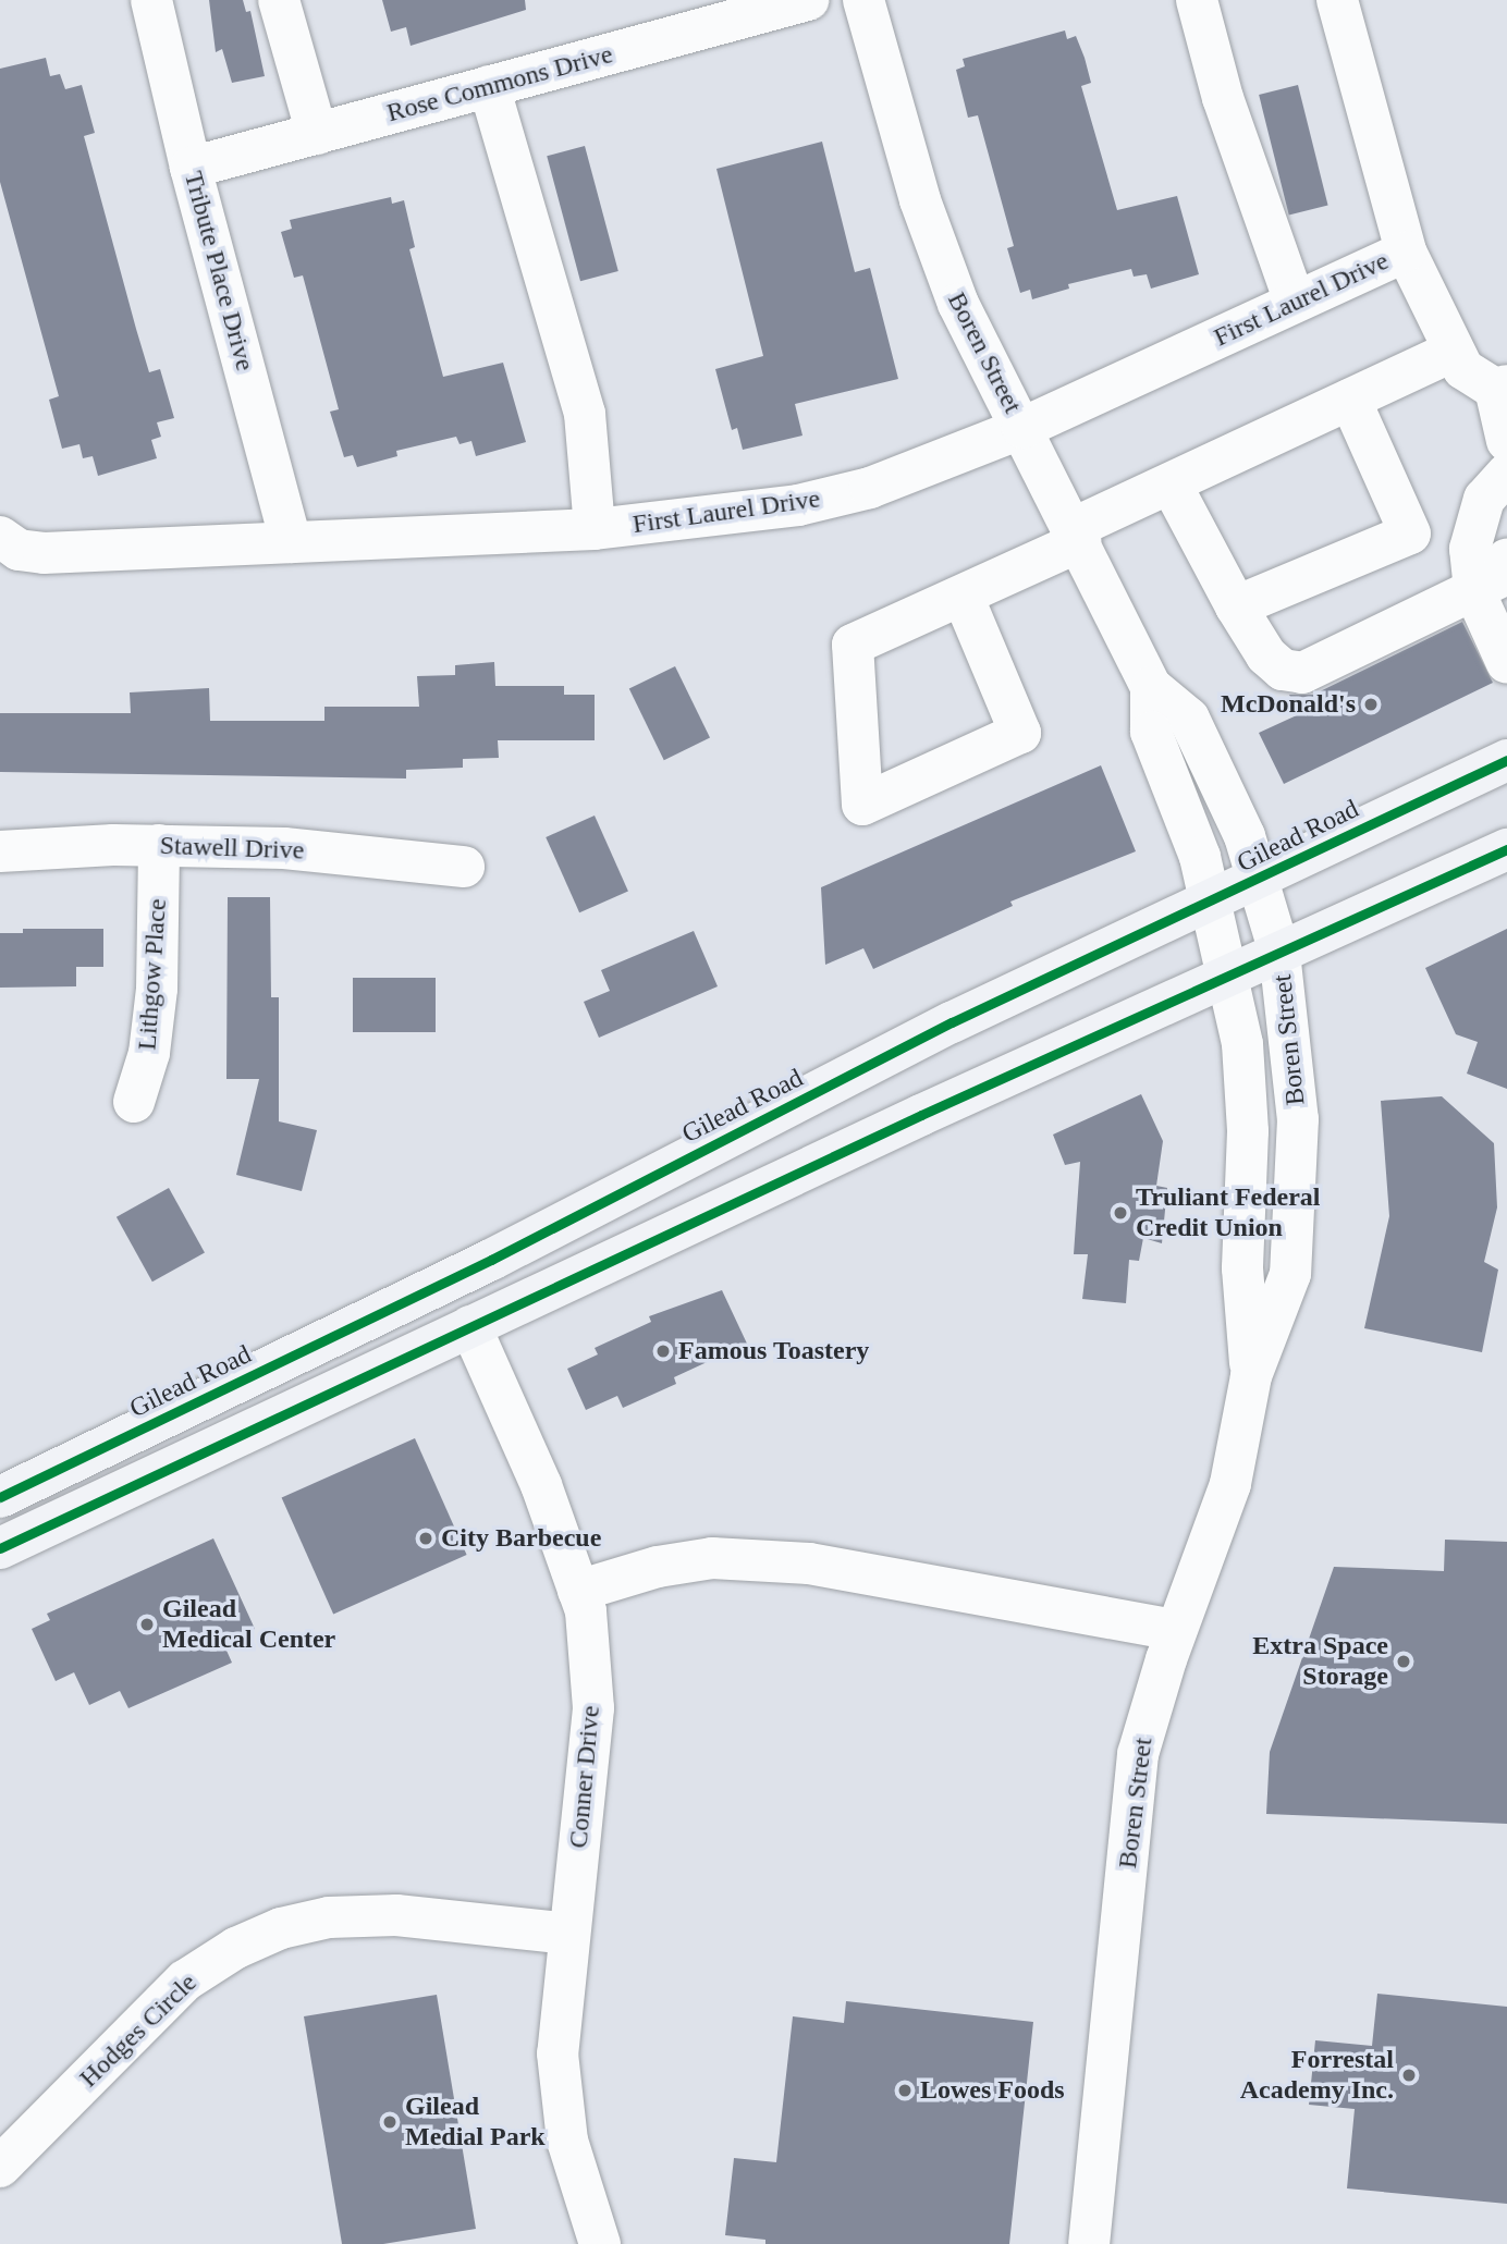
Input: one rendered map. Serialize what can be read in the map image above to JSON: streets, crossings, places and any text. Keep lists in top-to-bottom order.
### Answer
{
  "streets": {
    "main road": ["Gilead Road"],
    "street": [
      "Rose Commons Drive",
      "Tribute Place Drive",
      "First Laurel Drive",
      "Boren Street",
      "Stawell Drive",
      "Lithgow Place",
      "Conner Drive",
      "Hodges Circle"
    ]
  },
  "crossings": [
    ["Rose Commons Drive", "Tribute Place Drive"],
    ["Tribute Place Drive", "First Laurel Drive"],
    ["First Laurel Drive", "Boren Street"],
    ["Boren Street", "Gilead Road"],
    ["Stawell Drive", "Lithgow Place"],
    ["Conner Drive", "Hodges Circle"]
  ],
  "places": [
    "McDonald's",
    "Truliant Federal Credit Union",
    "Famous Toastery",
    "City Barbecue",
    "Gilead Medical Center",
    "Extra Space Storage",
    "Forrestal Academy Inc.",
    "Lowes Foods",
    "Gilead Medial Park"
  ]
}
